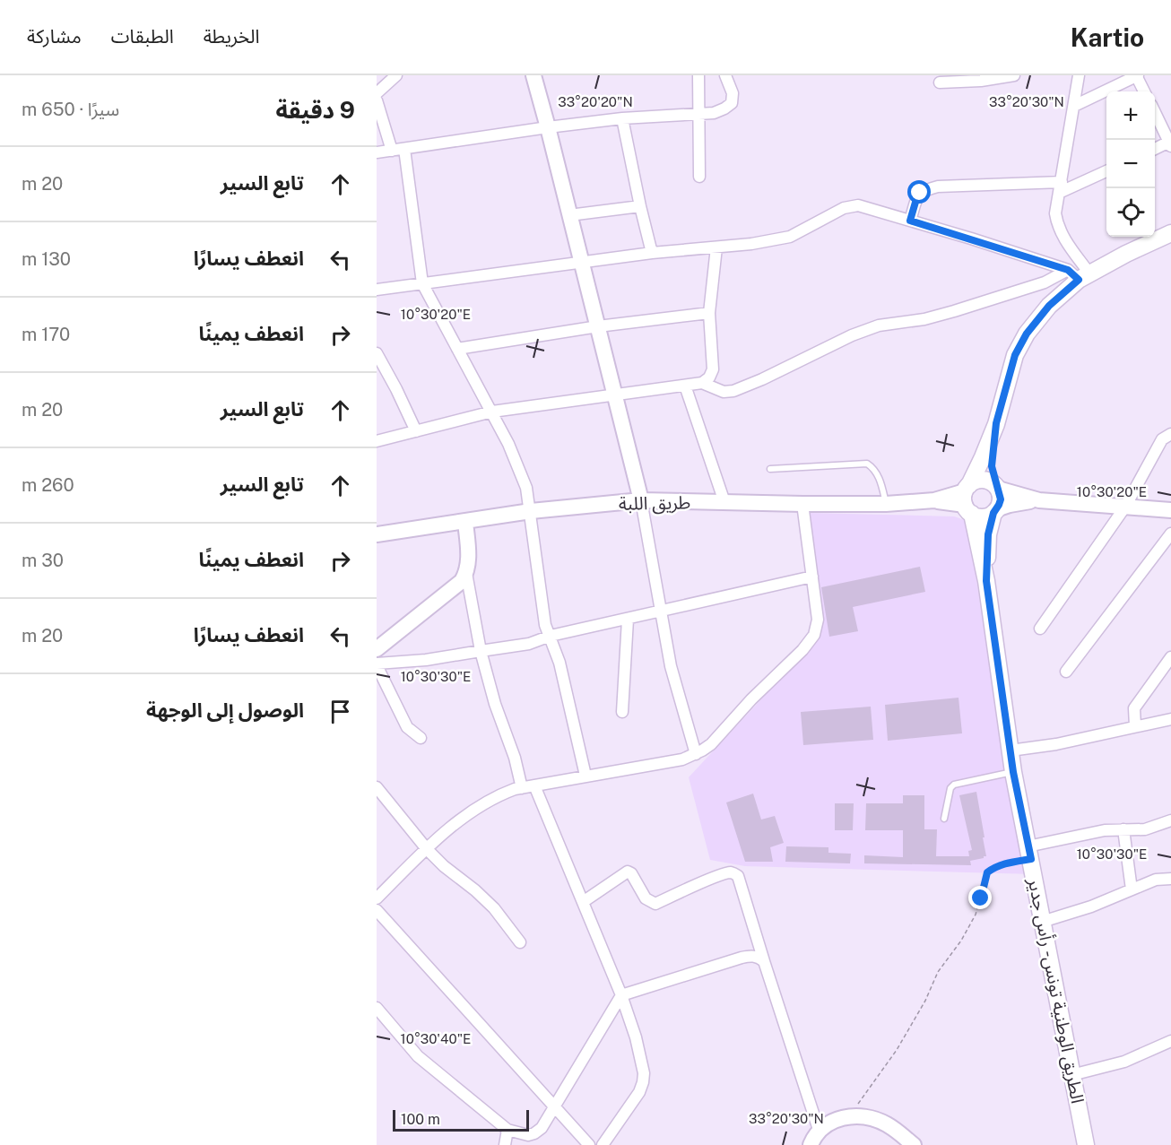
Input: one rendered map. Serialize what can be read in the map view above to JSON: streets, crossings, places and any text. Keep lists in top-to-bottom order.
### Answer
{
  "streets": {
    "main road": ["طريق اللبة", "الطريق الوطنية تونس - رأس جدير"]
  },
  "crossings": [
    ["طريق اللبة", "الطريق الوطنية تونس - رأس جدير"]
  ],
  "scale_bar": "100 m",
  "page": {
    "header": "Kartio",
    "nav": ["الخريطة", "الطبقات", "مشاركة"],
    "heading": ["9 دقيقة", "سيرًا · 650 m"],
    "map_buttons": ["+", "−"],
    "list": [
      ["تابع السير", "20 m"],
      ["انعطف يسارًا", "130 m"],
      ["انعطف يمينًا", "170 m"],
      ["تابع السير", "20 m"],
      ["تابع السير", "260 m"],
      ["انعطف يمينًا", "30 m"],
      ["انعطف يسارًا", "20 m"],
      "الوصول إلى الوجهة"
    ],
    "scale": "100 m"
  },
  "coordinates": [
    "33°20'20\"N",
    "33°20'30\"N",
    "10°30'20\"E",
    "10°30'30\"E",
    "10°30'40\"E"
  ]
}
